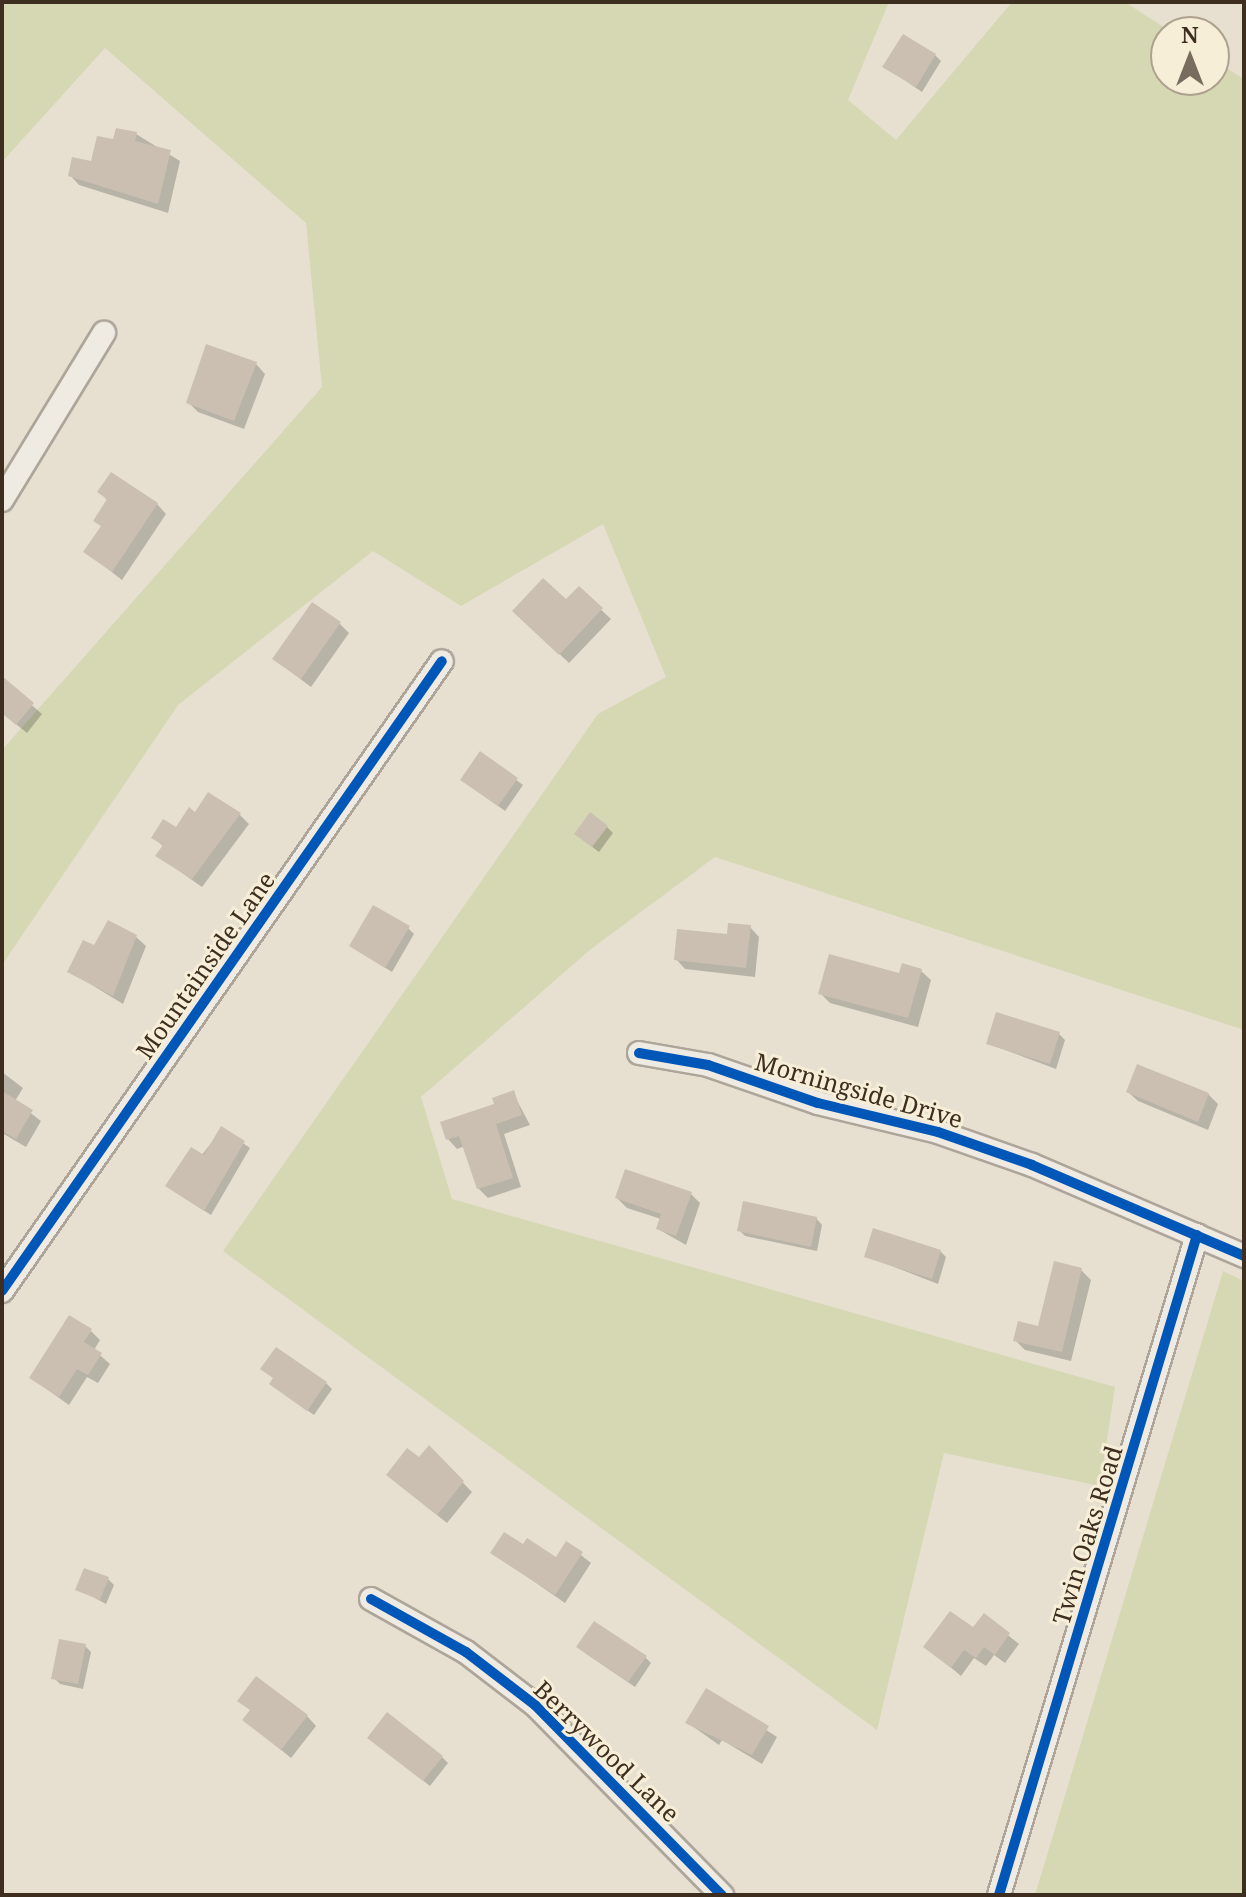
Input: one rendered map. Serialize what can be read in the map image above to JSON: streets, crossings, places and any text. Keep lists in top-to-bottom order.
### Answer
{
  "streets": {
    "street": [
      "Mountainside Lane",
      "Morningside Drive",
      "Twin Oaks Road",
      "Berrywood Lane"
    ]
  },
  "crossings": [
    ["Morningside Drive", "Twin Oaks Road"]
  ],
  "north": "top"
}
